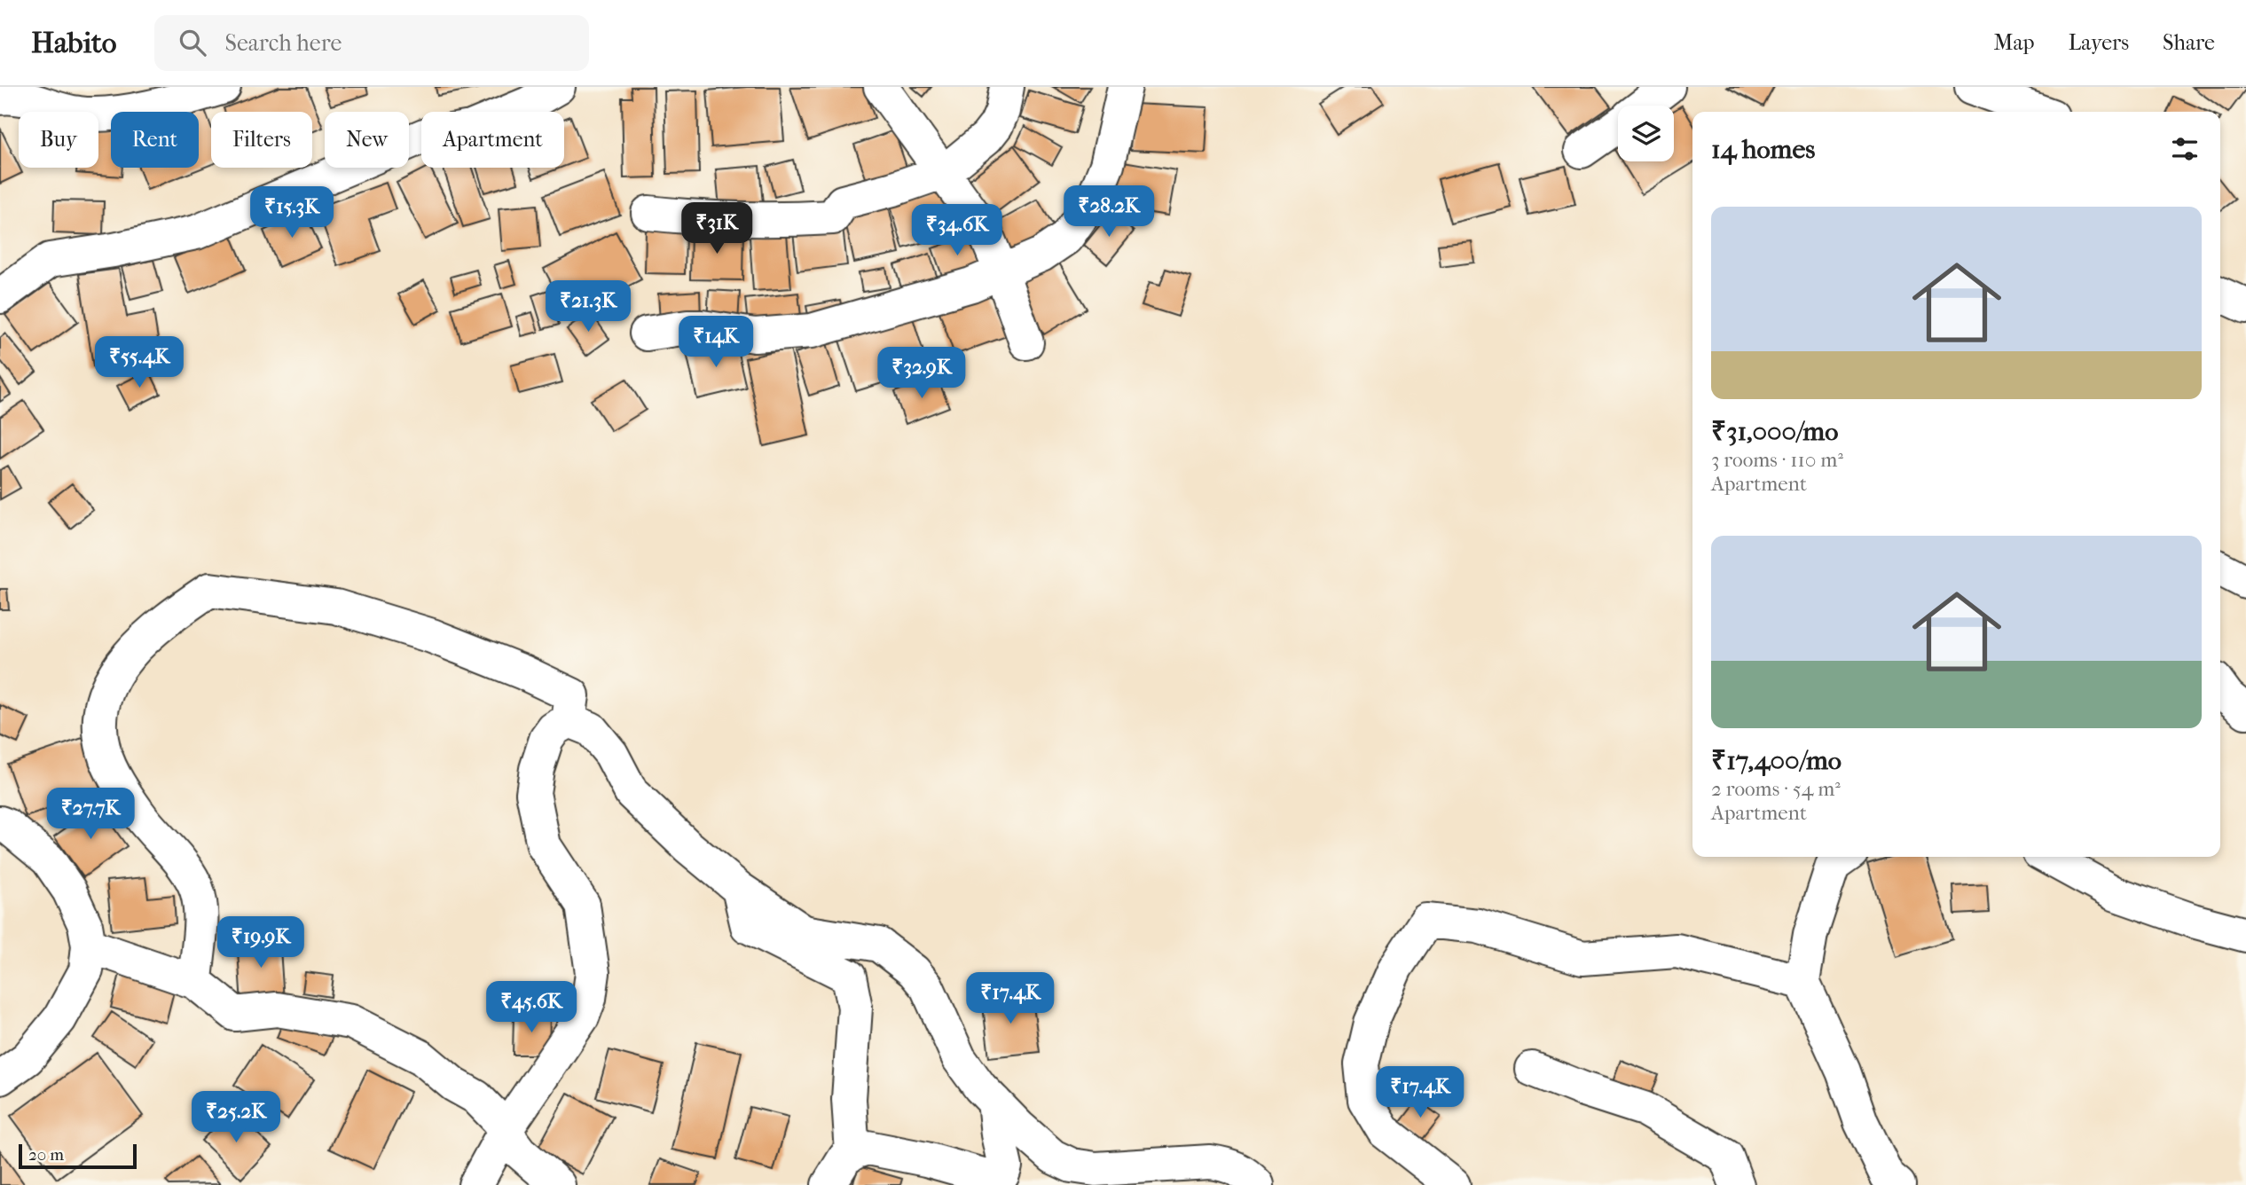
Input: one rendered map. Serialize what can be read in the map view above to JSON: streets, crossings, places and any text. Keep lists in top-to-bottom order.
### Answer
{
  "scale_bar": "20 m",
  "page": {
    "header": "Habito",
    "search": "Search here",
    "nav": ["Map", "Layers", "Share"],
    "chip": [
      "Buy",
      "Rent",
      "Filters",
      "New",
      "Apartment"
    ],
    "heading": "14 homes",
    "price": [
      "₹28.2K",
      "₹15.3K",
      "₹31K",
      "₹34.6K",
      "₹21.3K",
      "₹14K",
      "₹55.4K",
      "₹32.9K",
      "₹27.7K",
      "₹19.9K",
      "₹17.4K",
      "₹45.6K",
      "₹17.4K",
      "₹25.2K"
    ],
    "list": [
      {
        "name": "₹31,000/mo",
        "note": "3 rooms · 110 m² · Apartment"
      },
      {
        "name": "₹17,400/mo",
        "note": "2 rooms · 54 m² · Apartment"
      }
    ],
    "scale": "20 m"
  }
}
